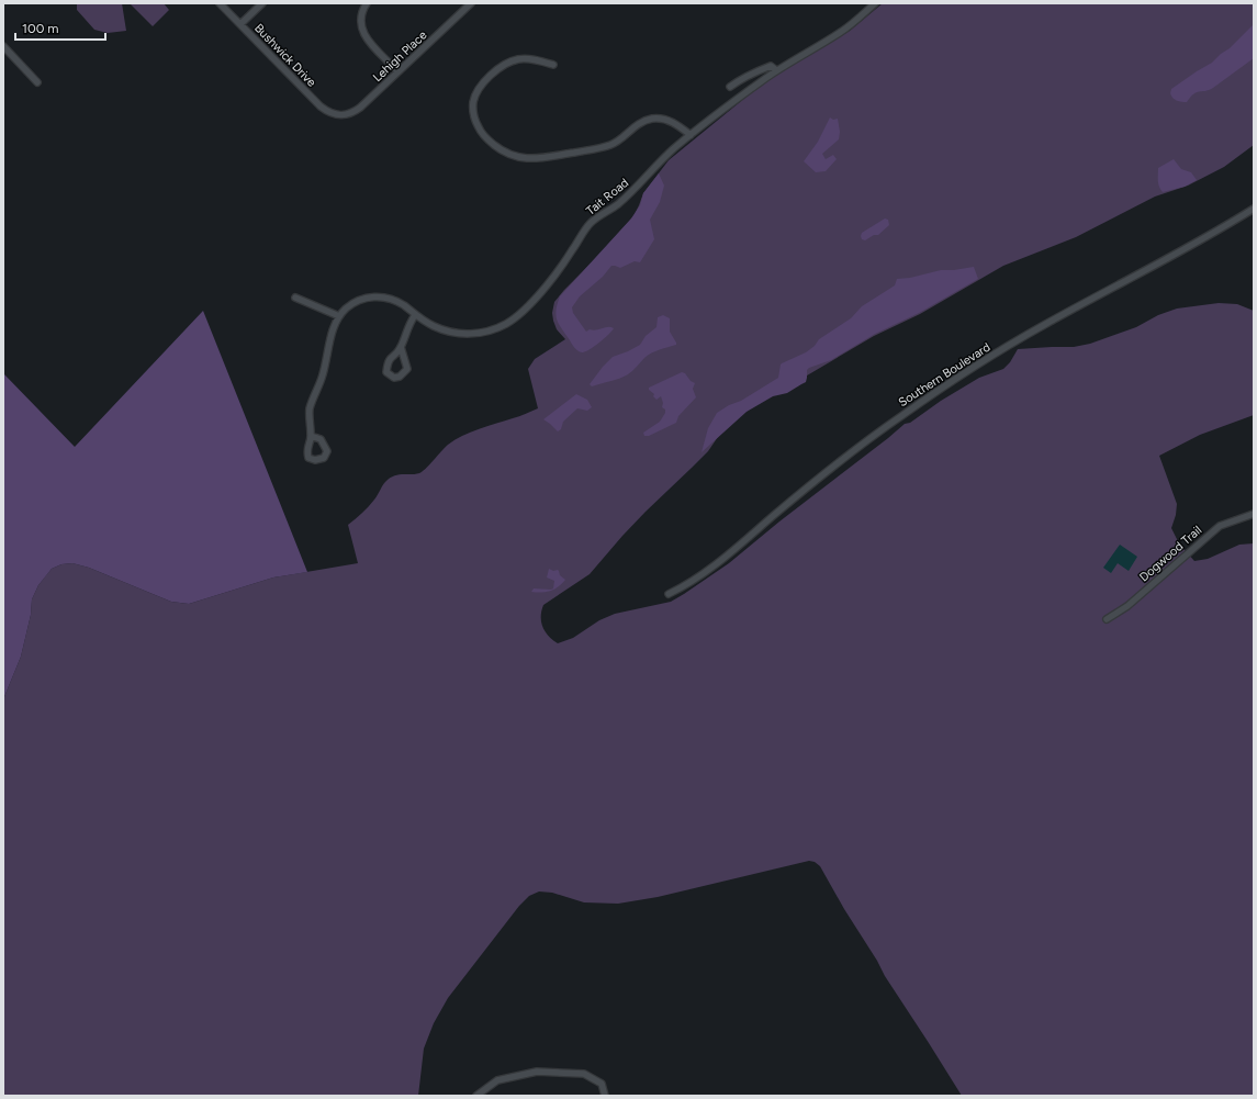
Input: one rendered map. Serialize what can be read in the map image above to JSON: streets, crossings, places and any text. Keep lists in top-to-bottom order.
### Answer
{
  "streets": {
    "street": [
      "Bushwick Drive",
      "Lehigh Place",
      "Tait Road",
      "Southern Boulevard",
      "Dogwood Trail"
    ]
  },
  "crossings": [
    ["Bushwick Drive", "Lehigh Place"]
  ],
  "scale_bar": "100 m"
}
